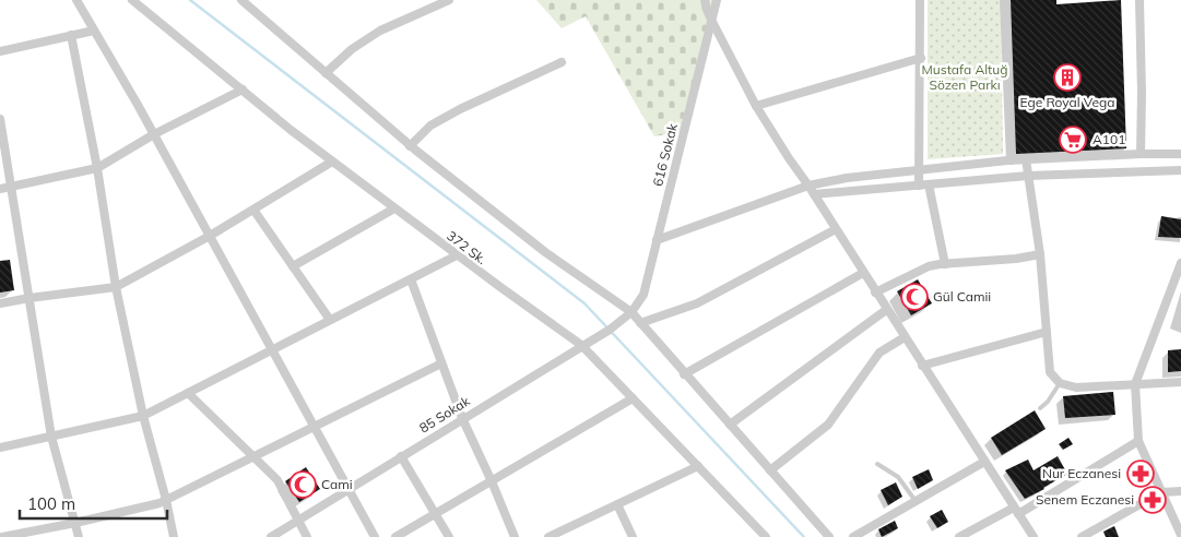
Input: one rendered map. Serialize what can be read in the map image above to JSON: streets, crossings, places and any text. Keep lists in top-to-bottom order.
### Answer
{
  "streets": {
    "street": ["616 Sokak", "372 Sk.", "85 Sokak"]
  },
  "crossings": [
    ["616 Sokak", "85 Sokak"],
    ["372 Sk.", "85 Sokak"]
  ],
  "parks": ["Mustafa Altuğ Sözen Parkı"],
  "places": {
    "building": ["Ege Royal Vega"],
    "supermarket": ["A101"],
    "mosque": ["Gül Camii", "Cami"],
    "pharmacy": ["Nur Eczanesi", "Senem Eczanesi"]
  },
  "scale_bar": "100 m"
}
